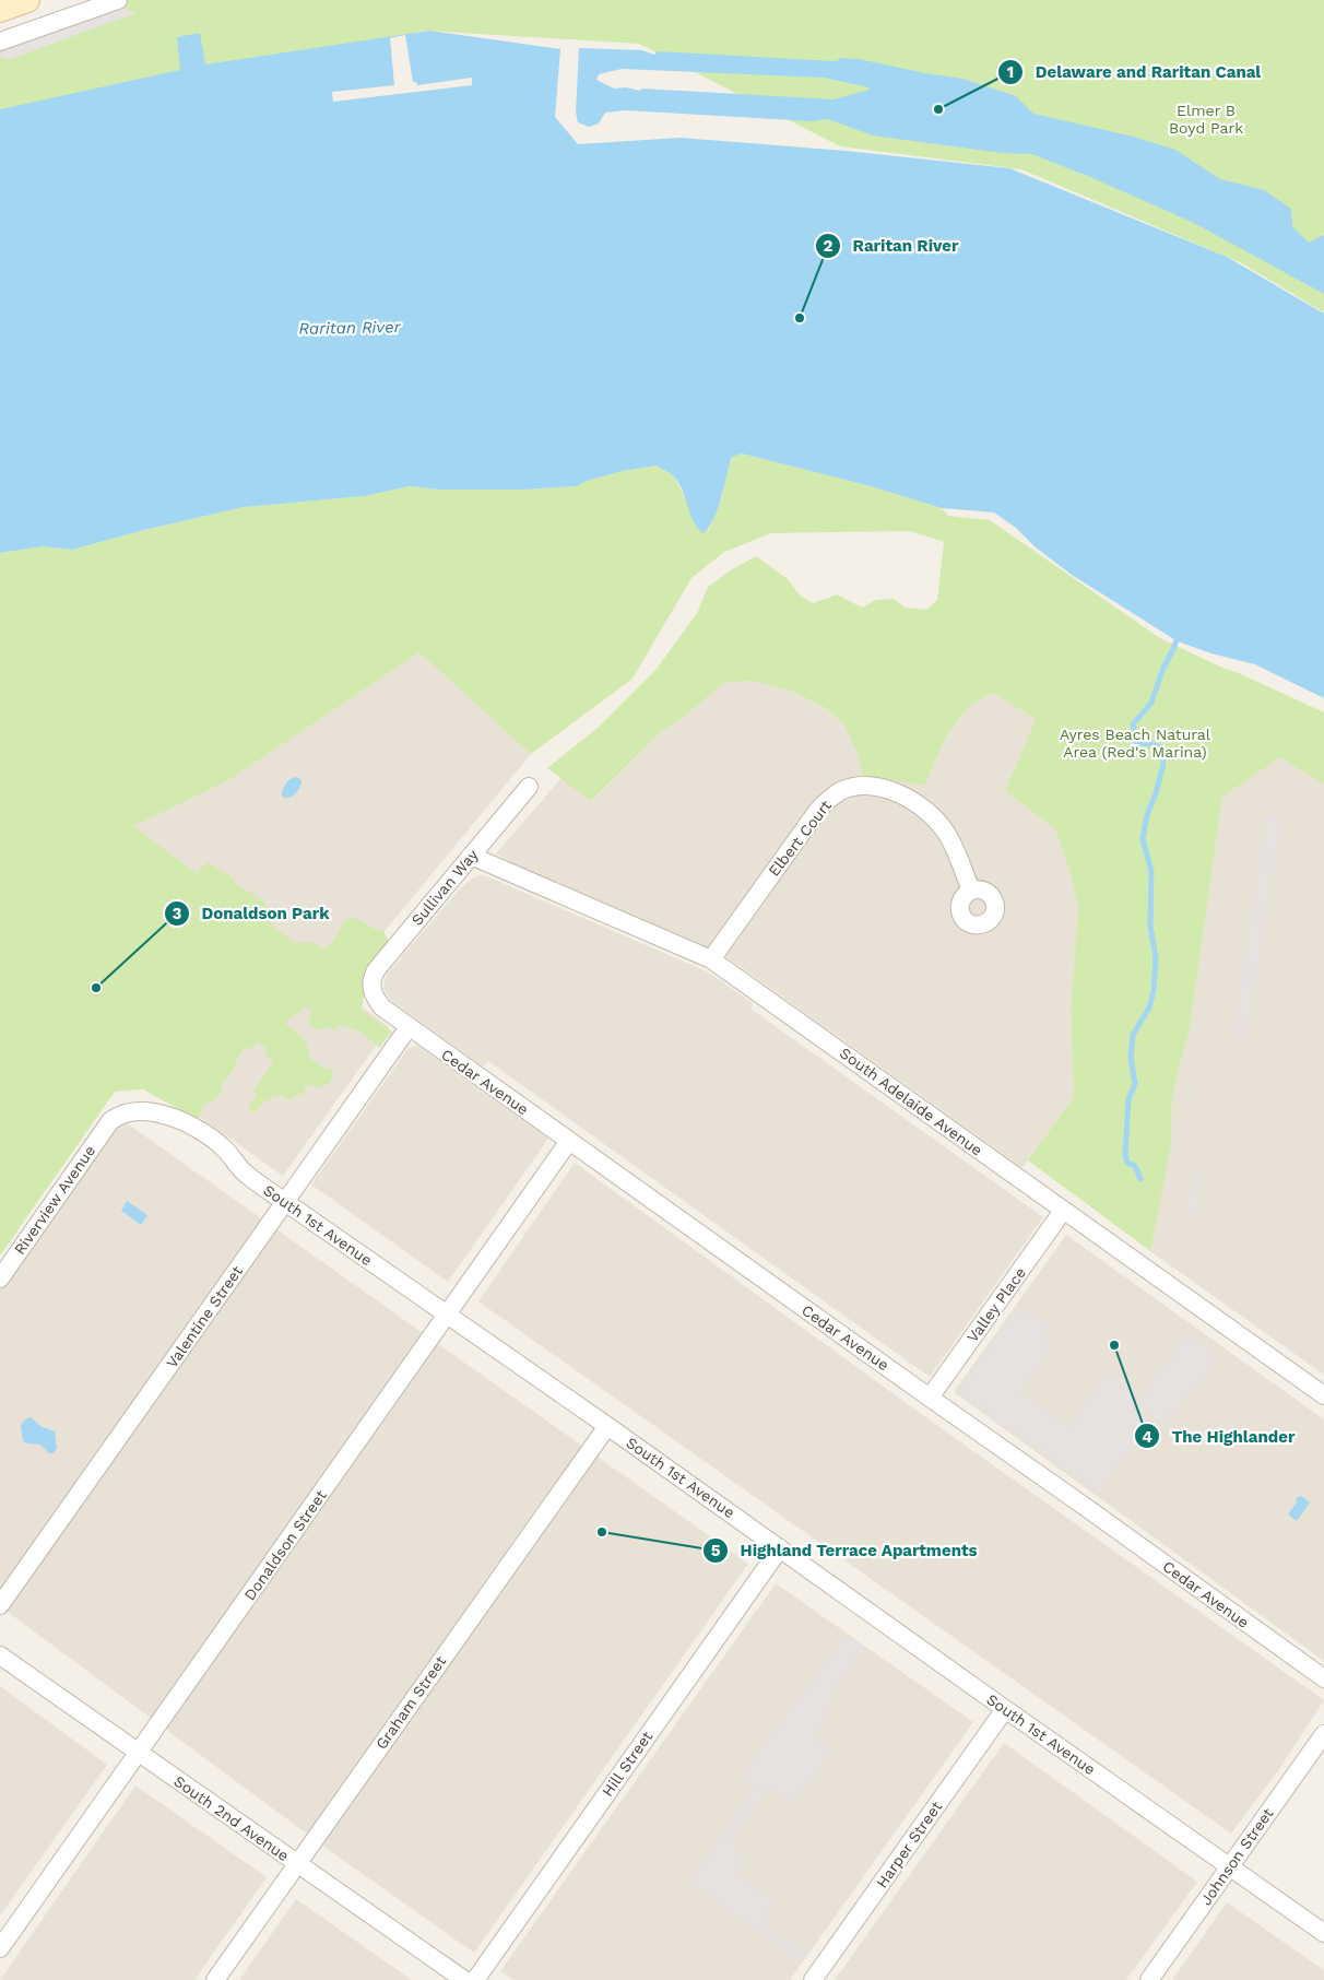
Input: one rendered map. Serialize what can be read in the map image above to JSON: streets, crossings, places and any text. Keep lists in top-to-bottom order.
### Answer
{
  "streets": {
    "street": [
      "Elbert Court",
      "Sullivan Way",
      "Cedar Avenue",
      "South Adelaide Avenue",
      "Riverview Avenue",
      "South 1st Avenue",
      "Valley Place",
      "Valentine Street",
      "Donaldson Street",
      "Graham Street",
      "Hill Street",
      "South 2nd Avenue",
      "Harper Street",
      "Johnson Street"
    ]
  },
  "crossings": [
    ["Elbert Court", "South Adelaide Avenue"],
    ["Sullivan Way", "Cedar Avenue"],
    ["Sullivan Way", "South Adelaide Avenue"],
    ["Cedar Avenue", "Valley Place"],
    ["Cedar Avenue", "Valentine Street"],
    ["Cedar Avenue", "Donaldson Street"],
    ["South Adelaide Avenue", "Valley Place"],
    ["Riverview Avenue", "South 1st Avenue"],
    ["South 1st Avenue", "Valentine Street"],
    ["South 1st Avenue", "Donaldson Street"],
    ["South 1st Avenue", "Graham Street"],
    ["South 1st Avenue", "Hill Street"],
    ["South 1st Avenue", "Harper Street"],
    ["South 1st Avenue", "Johnson Street"],
    ["Donaldson Street", "South 2nd Avenue"],
    ["Graham Street", "South 2nd Avenue"]
  ],
  "water": ["Raritan River"],
  "parks": ["Elmer B Boyd Park", "Ayres Beach Natural Area (Red's Marina)"],
  "places": [
    "Delaware and Raritan Canal",
    "Raritan River",
    "Donaldson Park",
    "The Highlander",
    "Highland Terrace Apartments"
  ]
}
